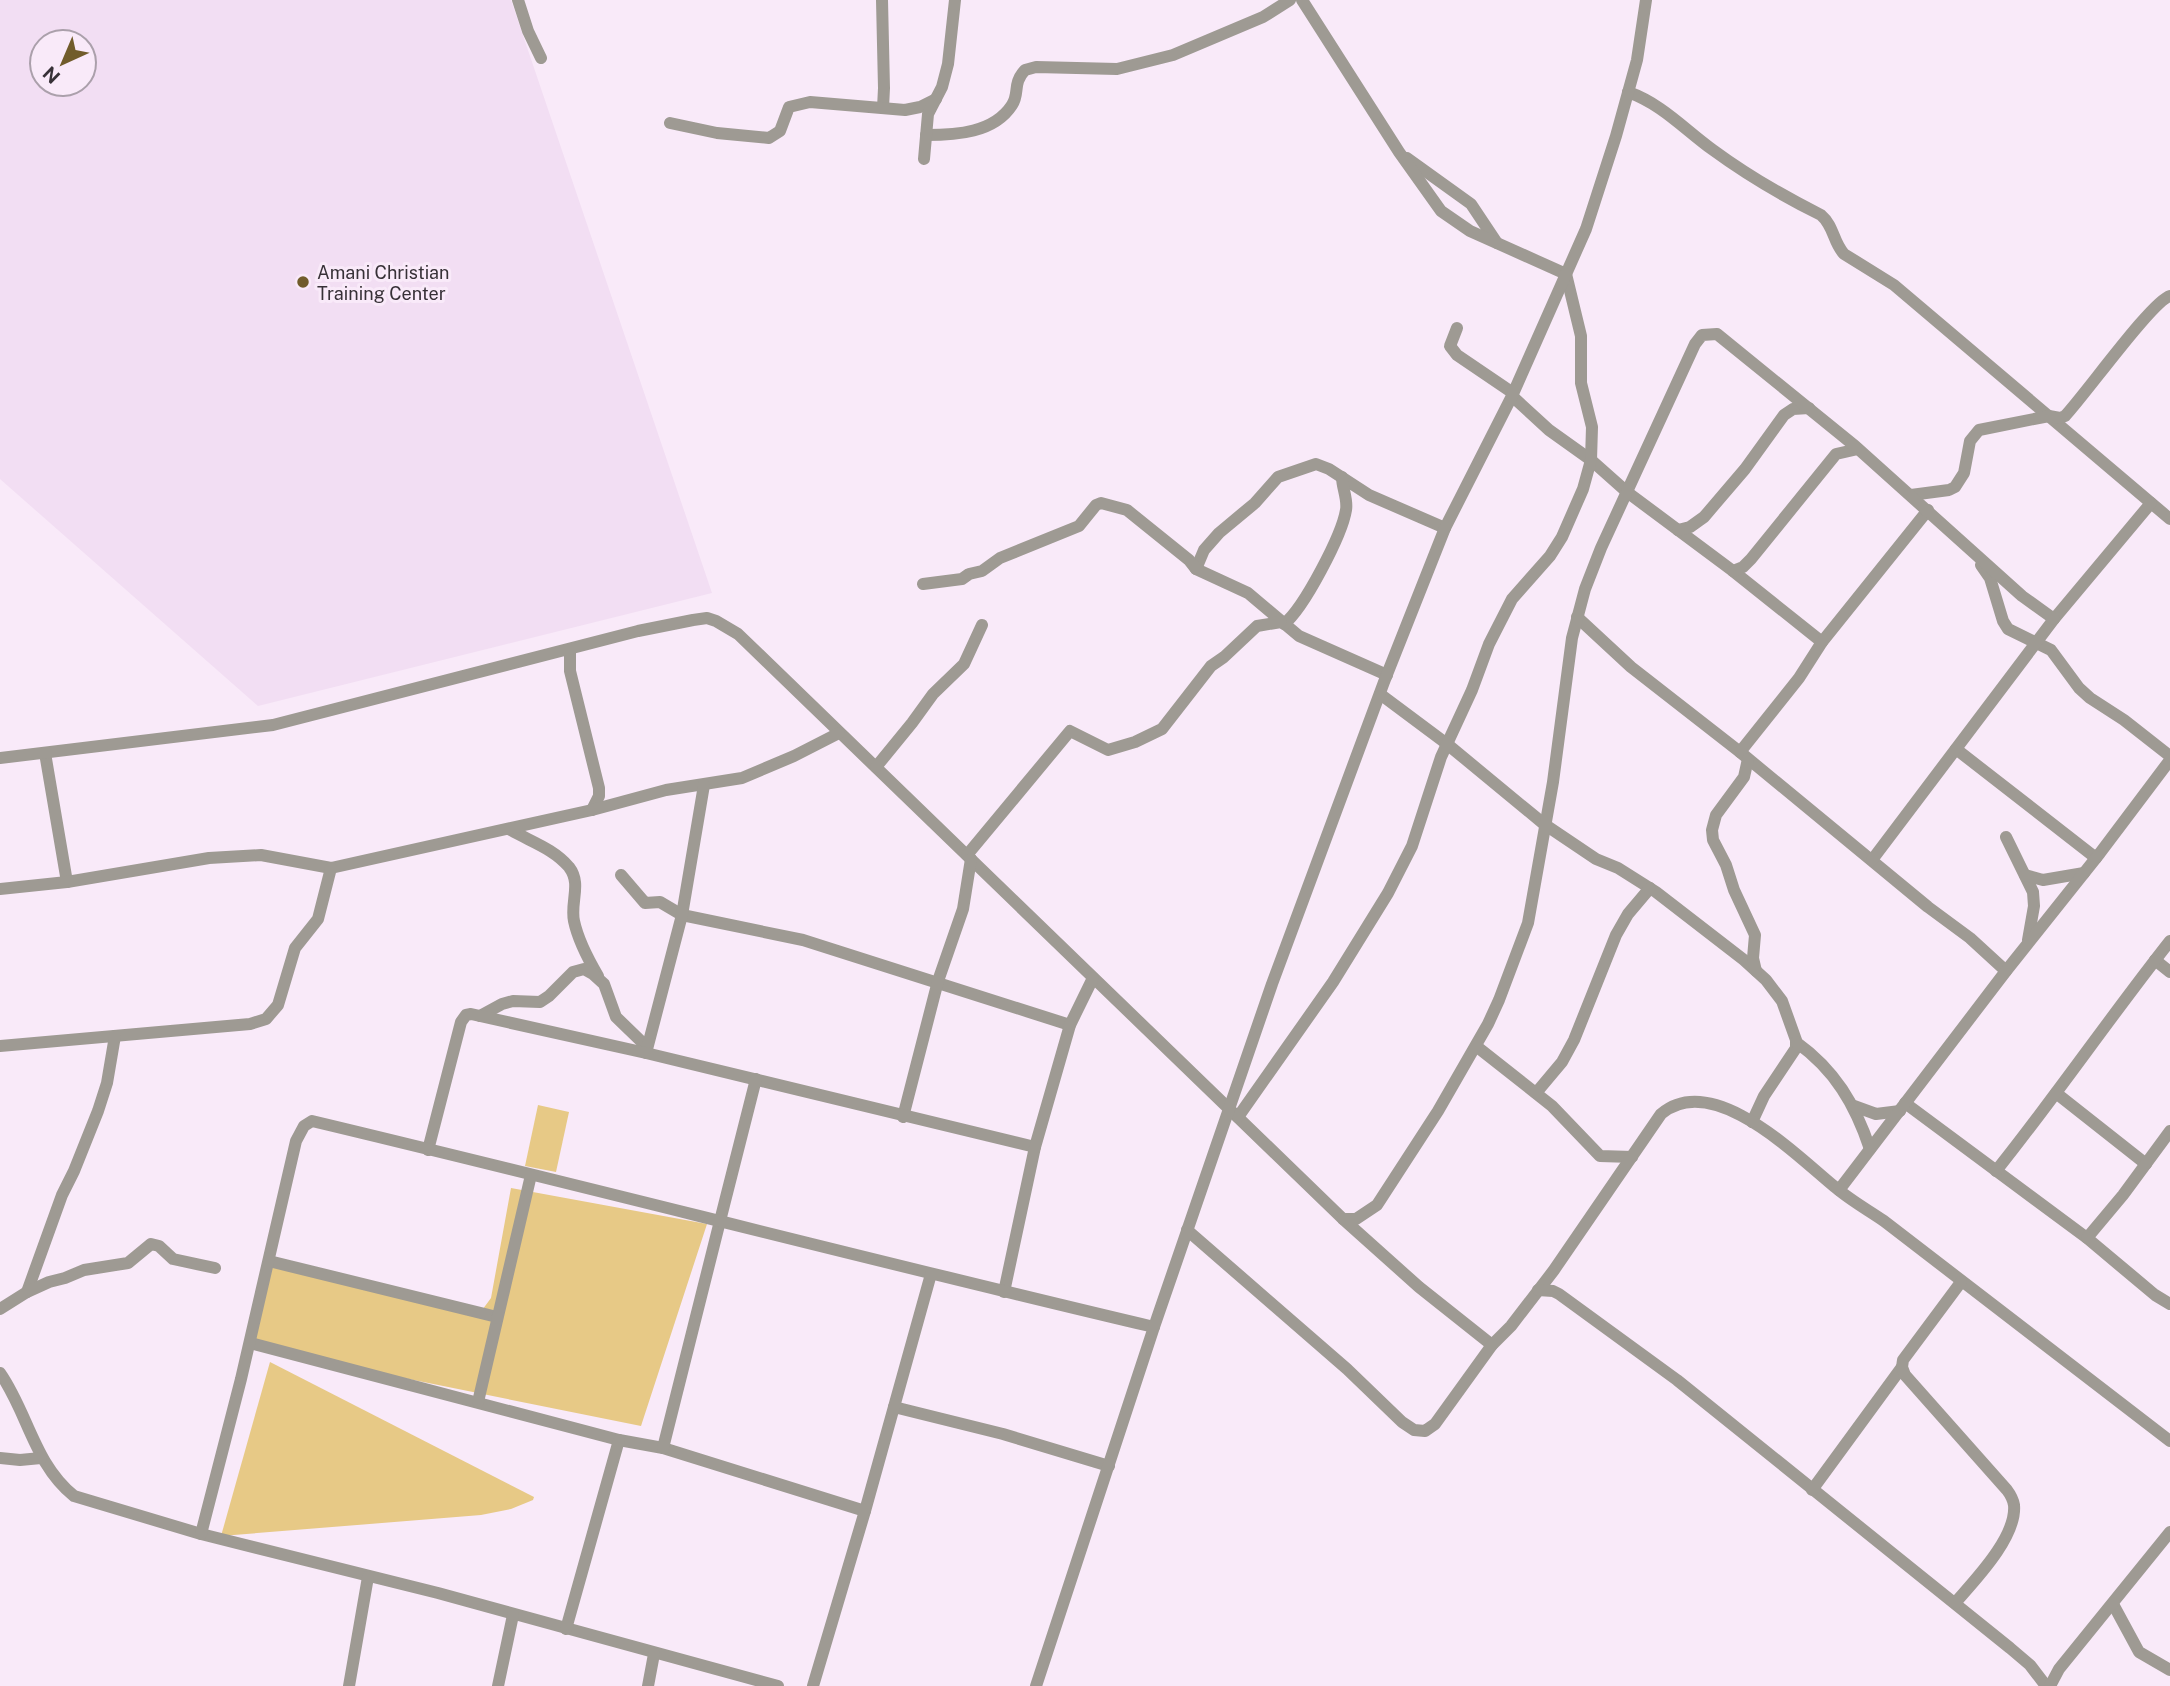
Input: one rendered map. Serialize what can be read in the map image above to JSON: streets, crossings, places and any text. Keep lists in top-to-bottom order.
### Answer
{
  "places": ["Amani Christian Training Center"],
  "north": "bottom left"
}
